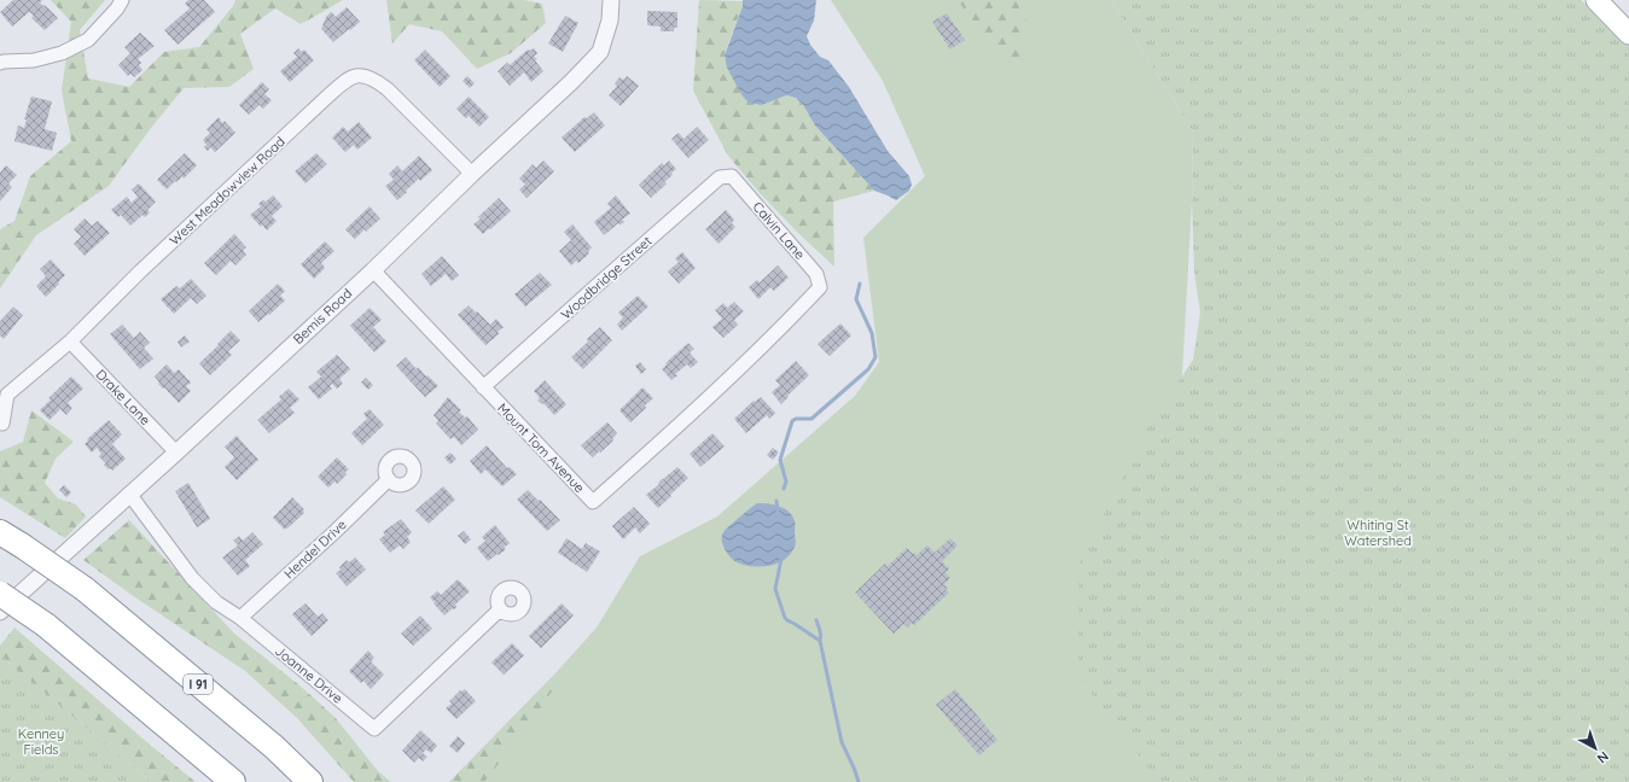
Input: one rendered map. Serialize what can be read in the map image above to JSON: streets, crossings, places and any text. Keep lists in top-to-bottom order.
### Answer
{
  "streets": {
    "highway": ["I 91"],
    "street": [
      "West Meadowview Road",
      "Calvin Lane",
      "Woodbridge Street",
      "Bemis Road",
      "Drake Lane",
      "Mount Tom Avenue",
      "Hendel Drive",
      "Joanne Drive"
    ]
  },
  "crossings": [
    ["West Meadowview Road", "Bemis Road"],
    ["West Meadowview Road", "Drake Lane"],
    ["Calvin Lane", "Woodbridge Street"],
    ["Calvin Lane", "Mount Tom Avenue"],
    ["Woodbridge Street", "Mount Tom Avenue"],
    ["Bemis Road", "Drake Lane"],
    ["Bemis Road", "Mount Tom Avenue"],
    ["Bemis Road", "Joanne Drive"],
    ["Hendel Drive", "Joanne Drive"]
  ],
  "parks": ["Whiting St Watershed", "Kenney Fields"],
  "north": "bottom right"
}
